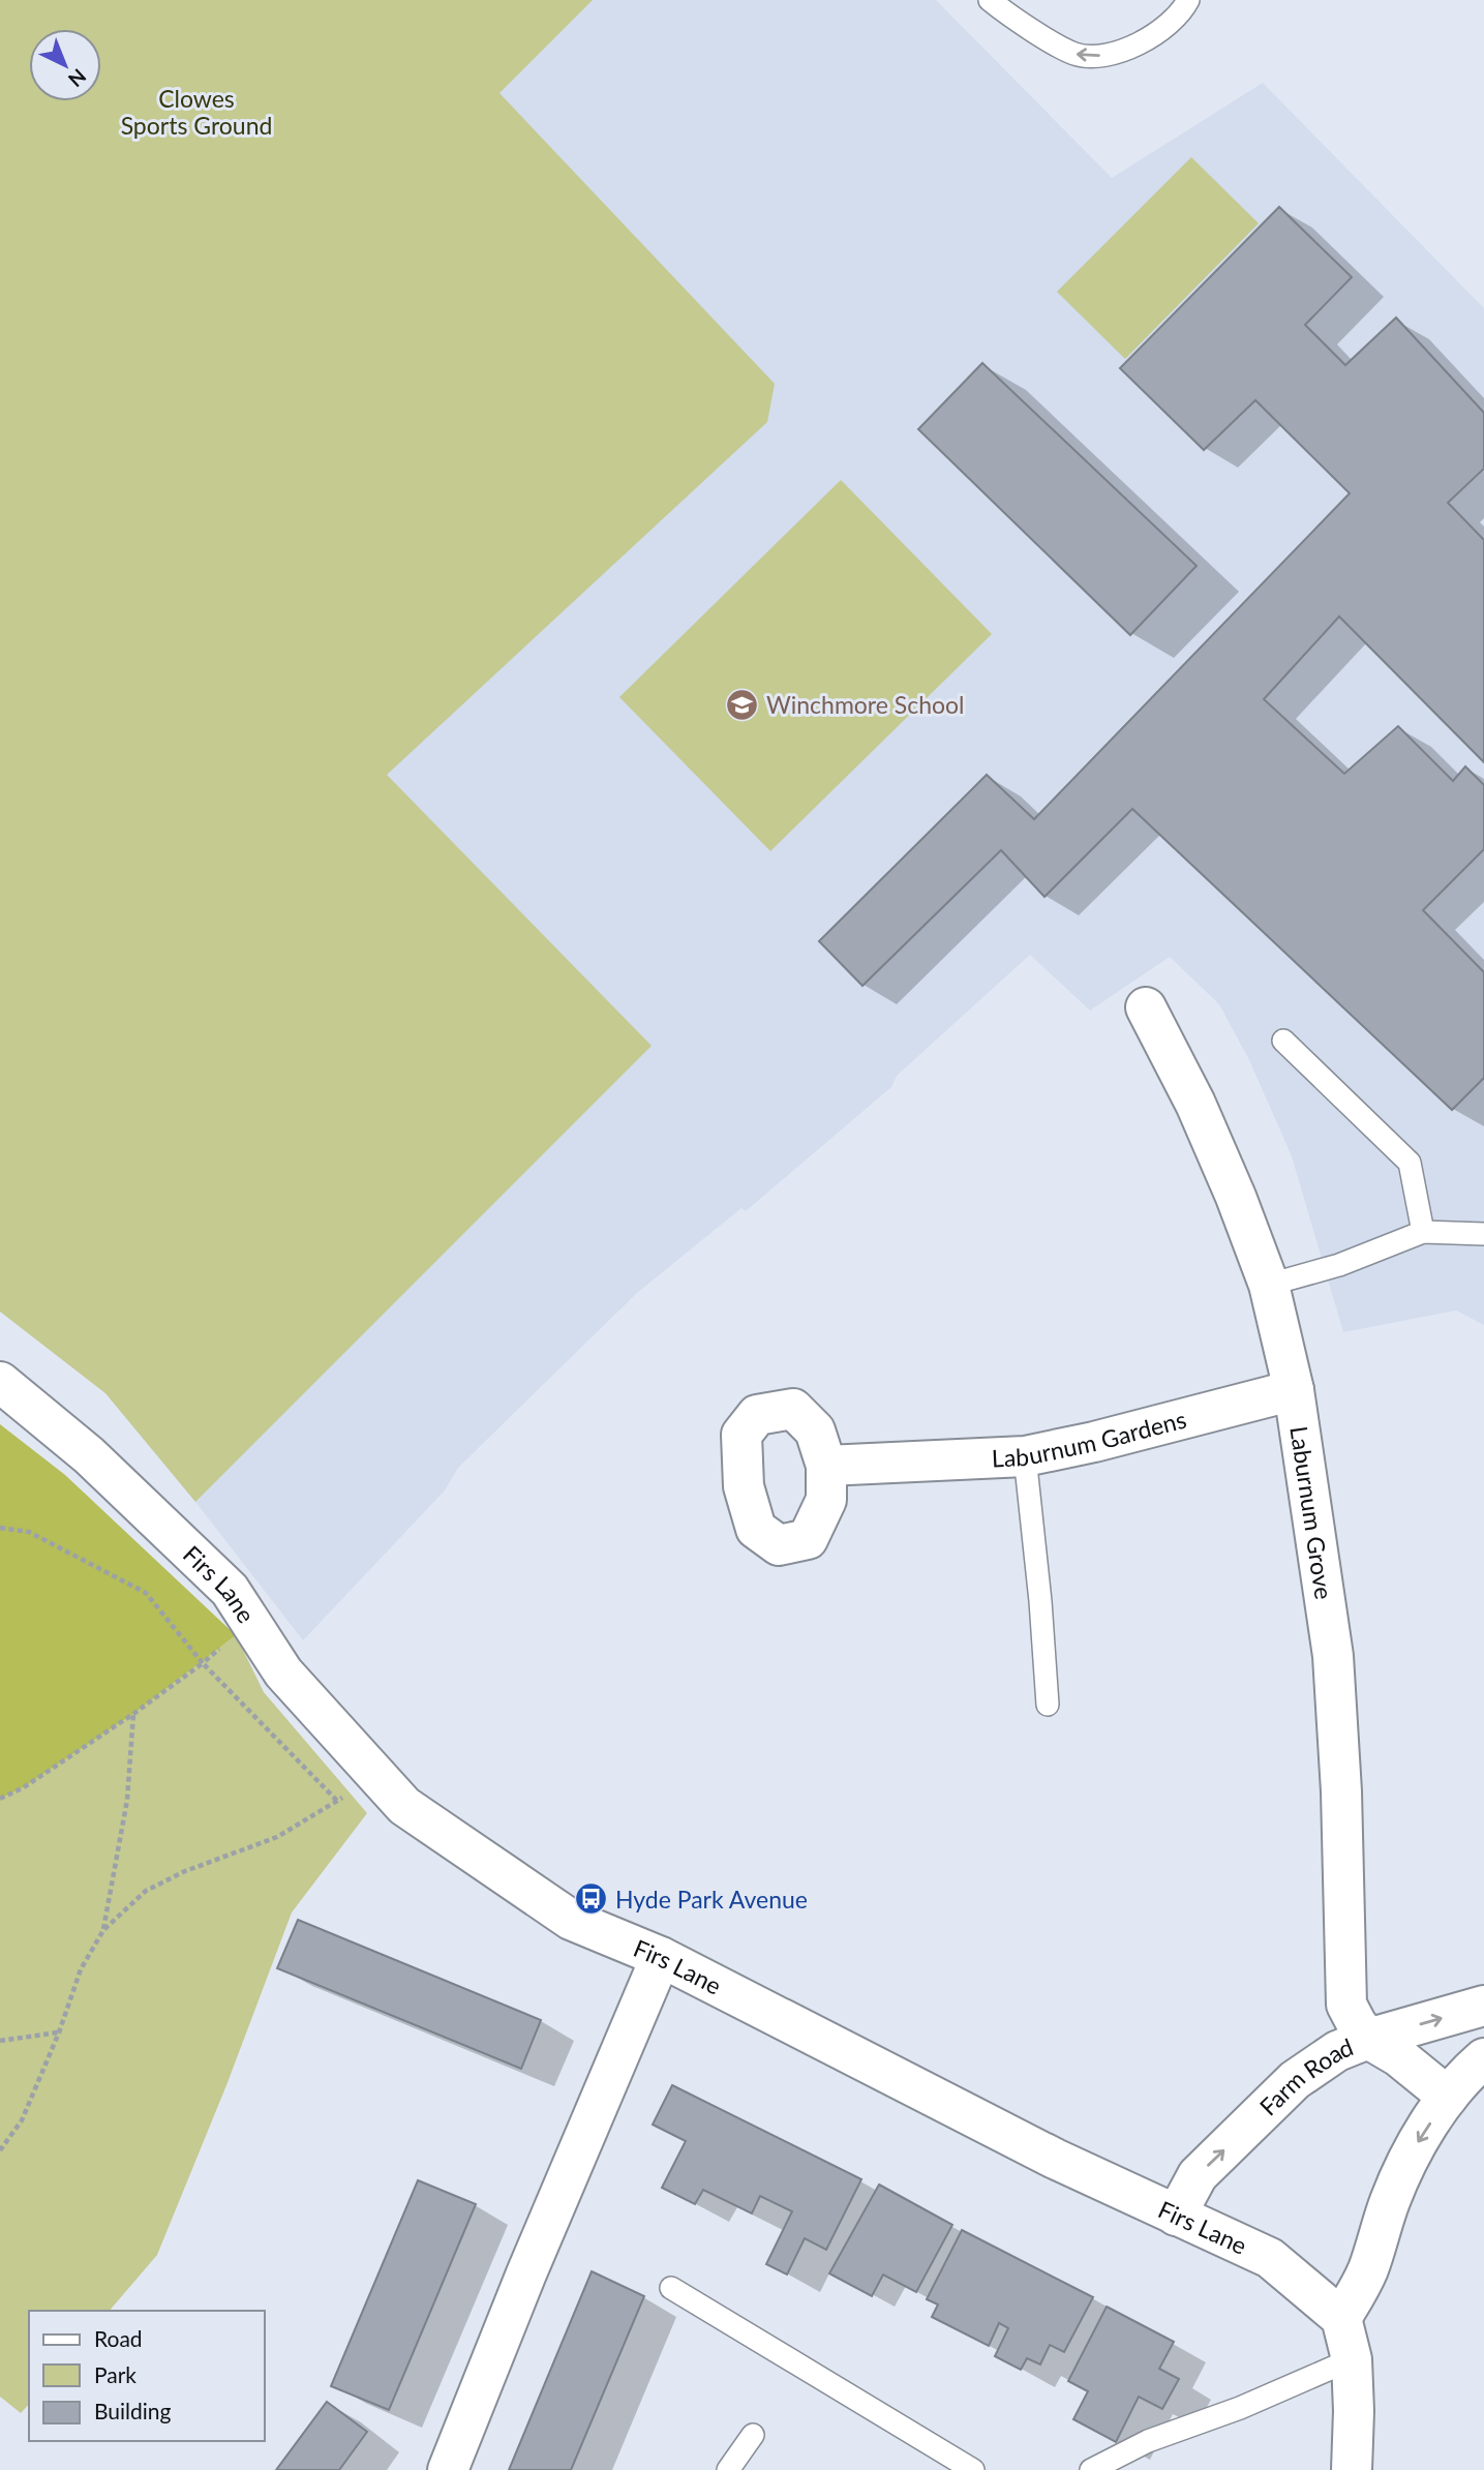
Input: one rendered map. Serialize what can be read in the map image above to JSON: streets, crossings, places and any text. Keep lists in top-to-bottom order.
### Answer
{
  "streets": {
    "street": [
      "Laburnum Gardens",
      "Laburnum Grove",
      "Firs Lane",
      "Farm Road"
    ]
  },
  "crossings": [
    ["Laburnum Gardens", "Laburnum Grove"],
    ["Laburnum Grove", "Farm Road"],
    ["Firs Lane", "Farm Road"]
  ],
  "one_way": ["Farm Road"],
  "parks": ["Clowes Sports Ground"],
  "places": {
    "school or university": ["Winchmore School"],
    "bus stop": ["Hyde Park Avenue"]
  },
  "legend": ["Road", "Park", "Building"],
  "north": "bottom right"
}
